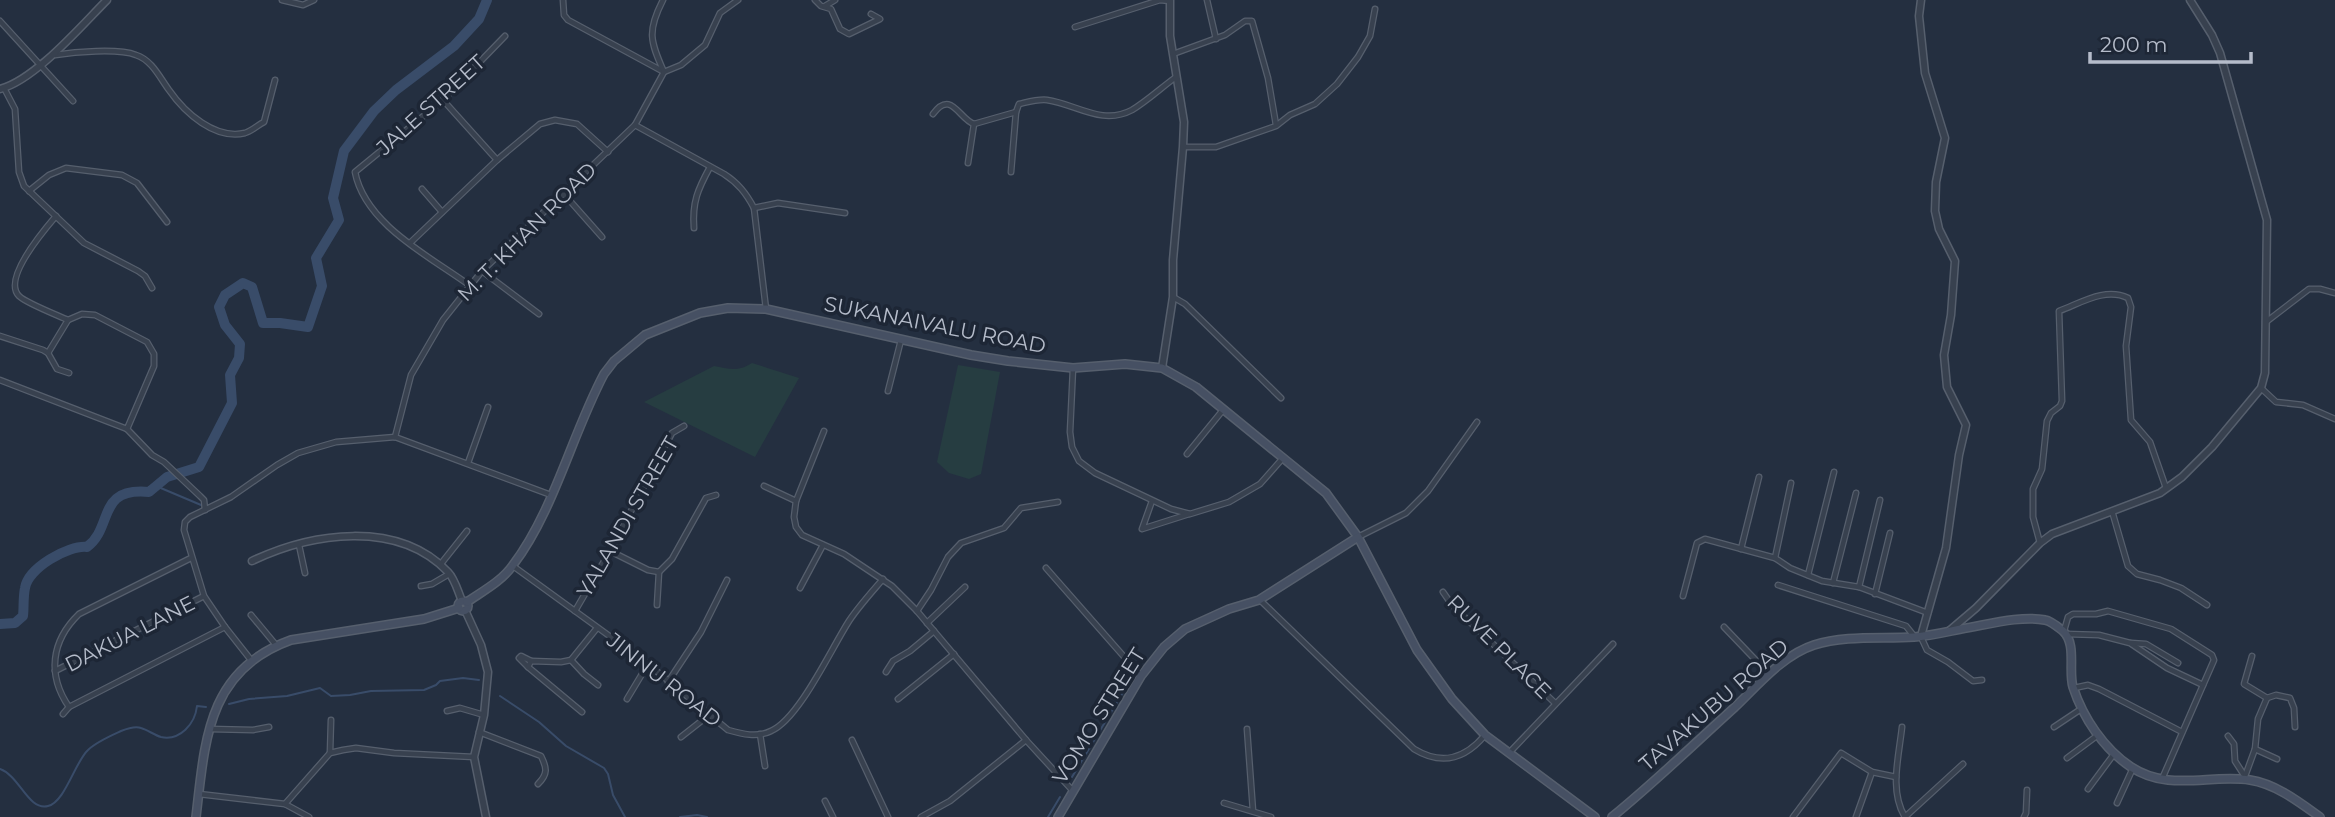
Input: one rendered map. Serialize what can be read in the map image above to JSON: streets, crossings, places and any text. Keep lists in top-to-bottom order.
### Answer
{
  "streets": {
    "main road": ["SUKANAIVALU ROAD", "TAVAKUBU ROAD", "VOMO STREET"],
    "street": [
      "JALE STREET",
      "M. T. KHAN ROAD",
      "YALANDI STREET",
      "DAKUA LANE",
      "RUVE PLACE",
      "JINNU ROAD"
    ]
  },
  "crossings": [
    ["SUKANAIVALU ROAD", "JINNU ROAD"],
    ["SUKANAIVALU ROAD", "VOMO STREET"],
    ["YALANDI STREET", "JINNU ROAD"]
  ],
  "scale_bar": "200 m"
}
